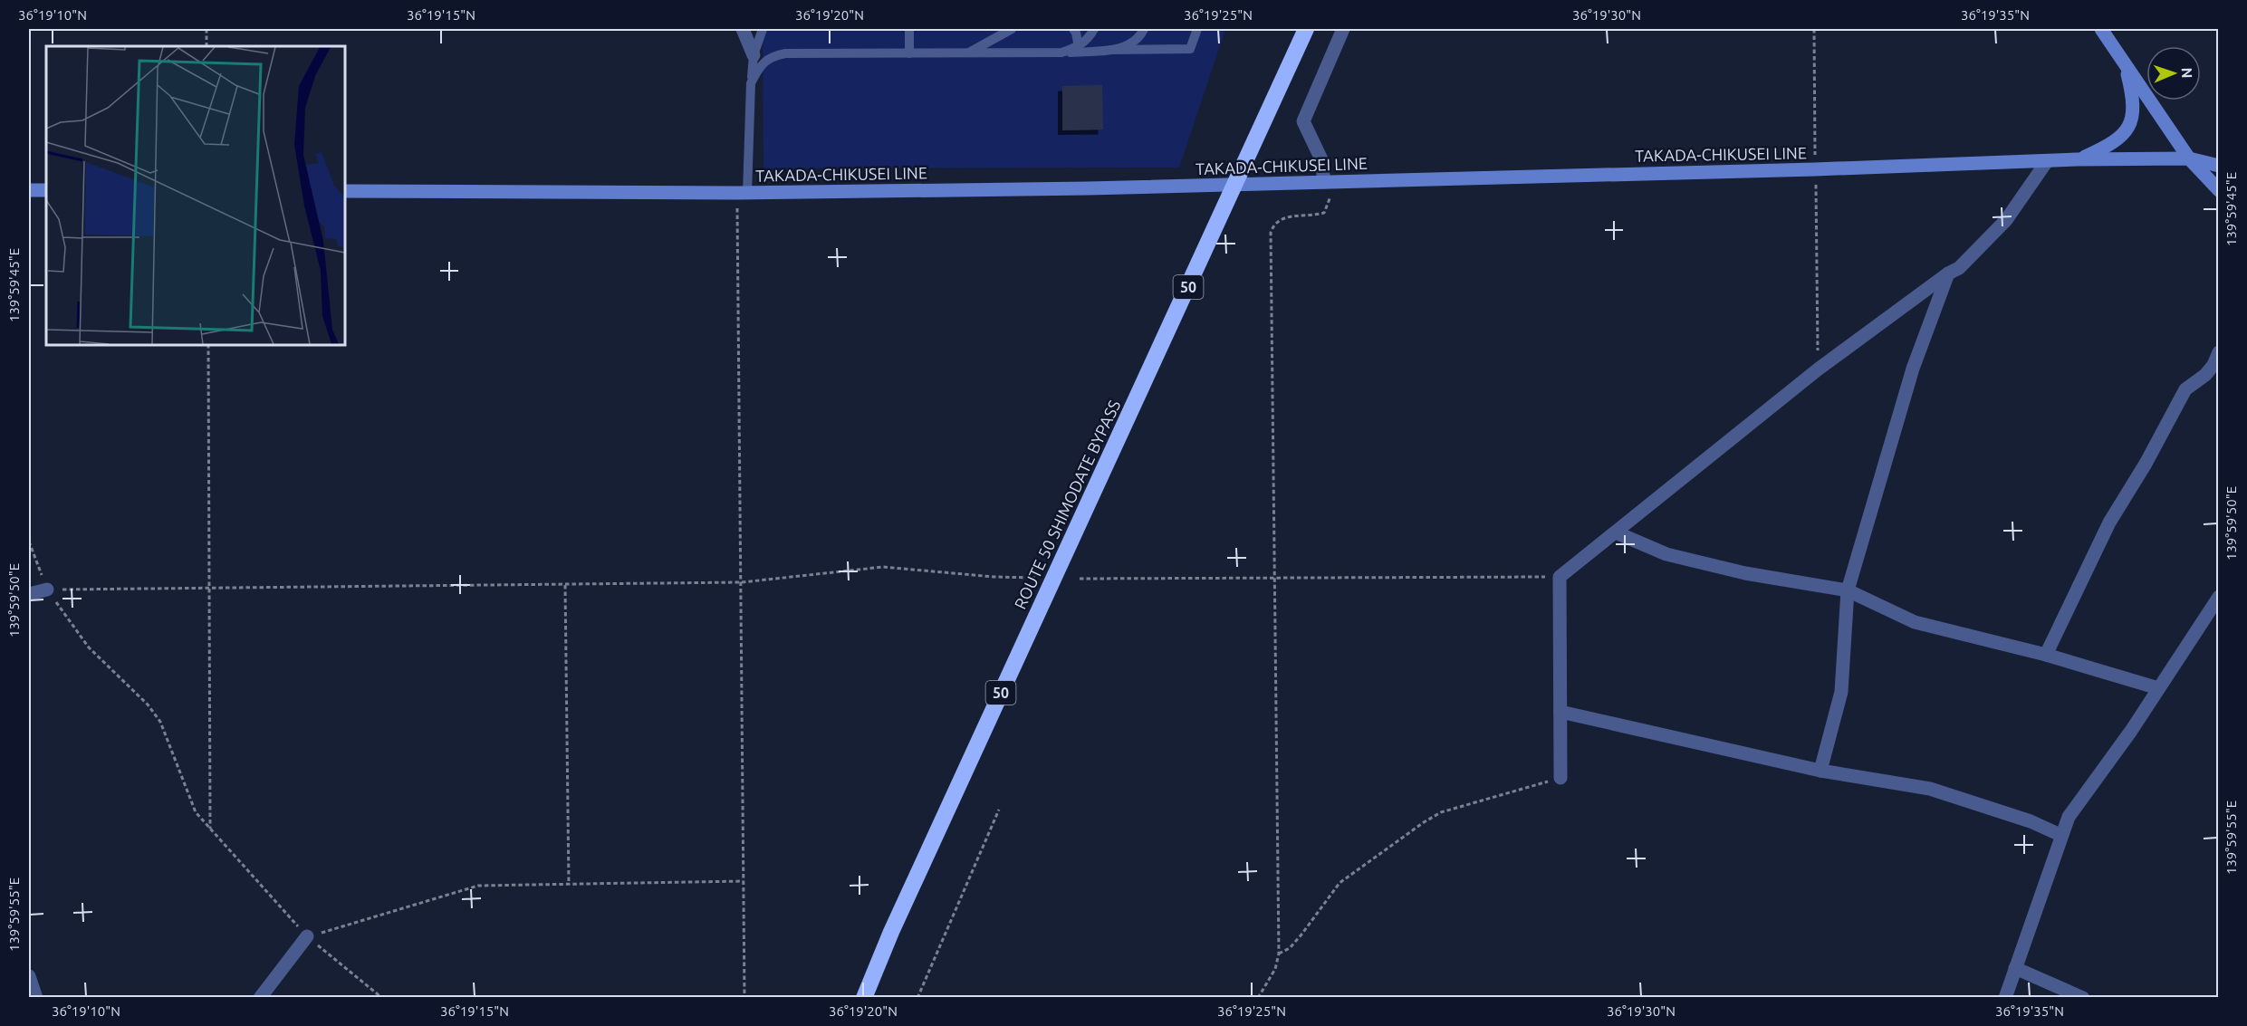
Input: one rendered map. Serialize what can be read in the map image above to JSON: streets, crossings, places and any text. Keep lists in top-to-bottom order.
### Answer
{
  "streets": {
    "highway": ["50", "ROUTE 50 SHIMODATE BYPASS"],
    "main road": ["TAKADA-CHIKUSEI LINE"]
  },
  "crossings": [
    ["TAKADA-CHIKUSEI LINE", "ROUTE 50 SHIMODATE BYPASS"]
  ],
  "north": "right",
  "coordinates": [
    "36°19'10\"N",
    "36°19'15\"N",
    "36°19'20\"N",
    "36°19'25\"N",
    "36°19'30\"N",
    "36°19'35\"N",
    "139°59'45\"E",
    "139°59'50\"E",
    "139°59'55\"E"
  ]
}
